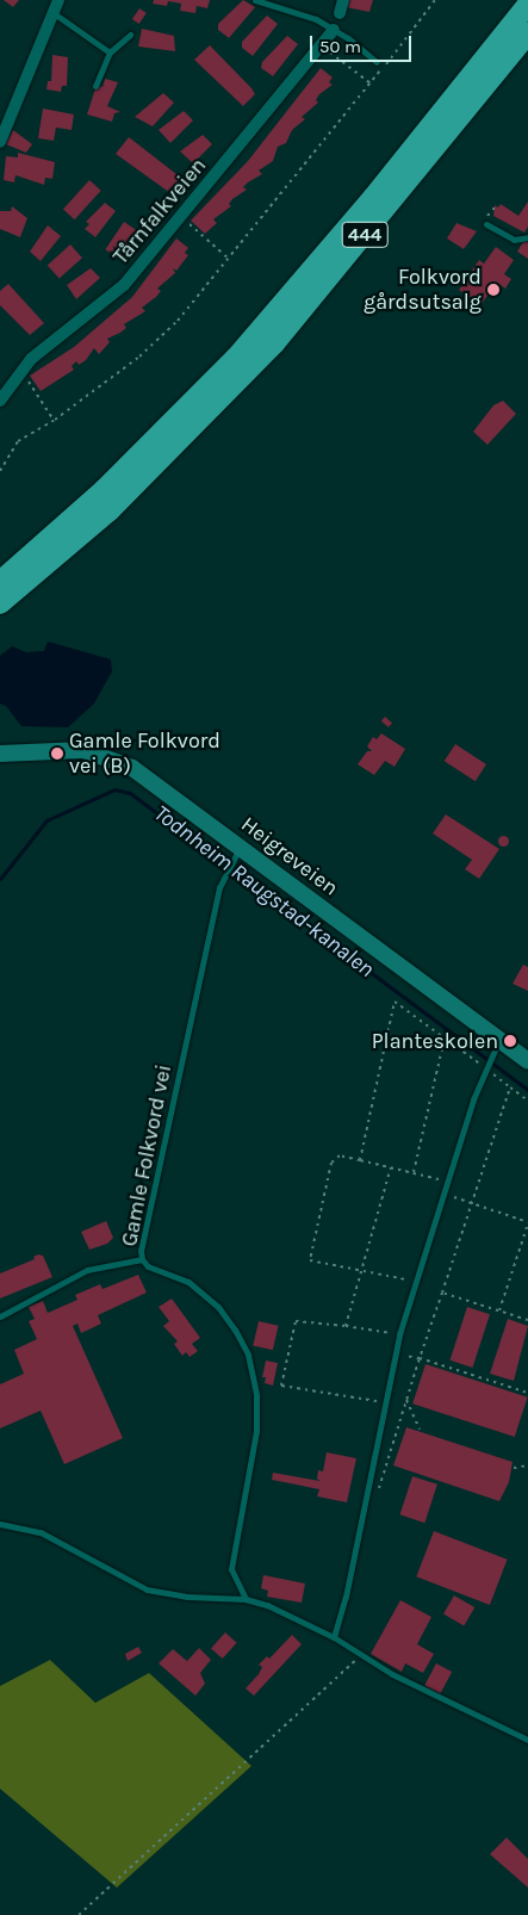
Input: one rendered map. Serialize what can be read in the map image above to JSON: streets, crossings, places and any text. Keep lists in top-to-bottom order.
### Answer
{
  "streets": {
    "highway": ["444"],
    "main road": ["Heigreveien"],
    "street": ["Tårnfalkveien"],
    "lane": ["Gamle Folkvord vei"]
  },
  "crossings": [
    ["Heigreveien", "Gamle Folkvord vei"]
  ],
  "water": ["Todnheim Raugstad-kanalen"],
  "places": ["Folkvord gårdsutsalg", "Gamle Folkvord vei (B)", "Planteskolen"],
  "scale_bar": "50 m"
}
